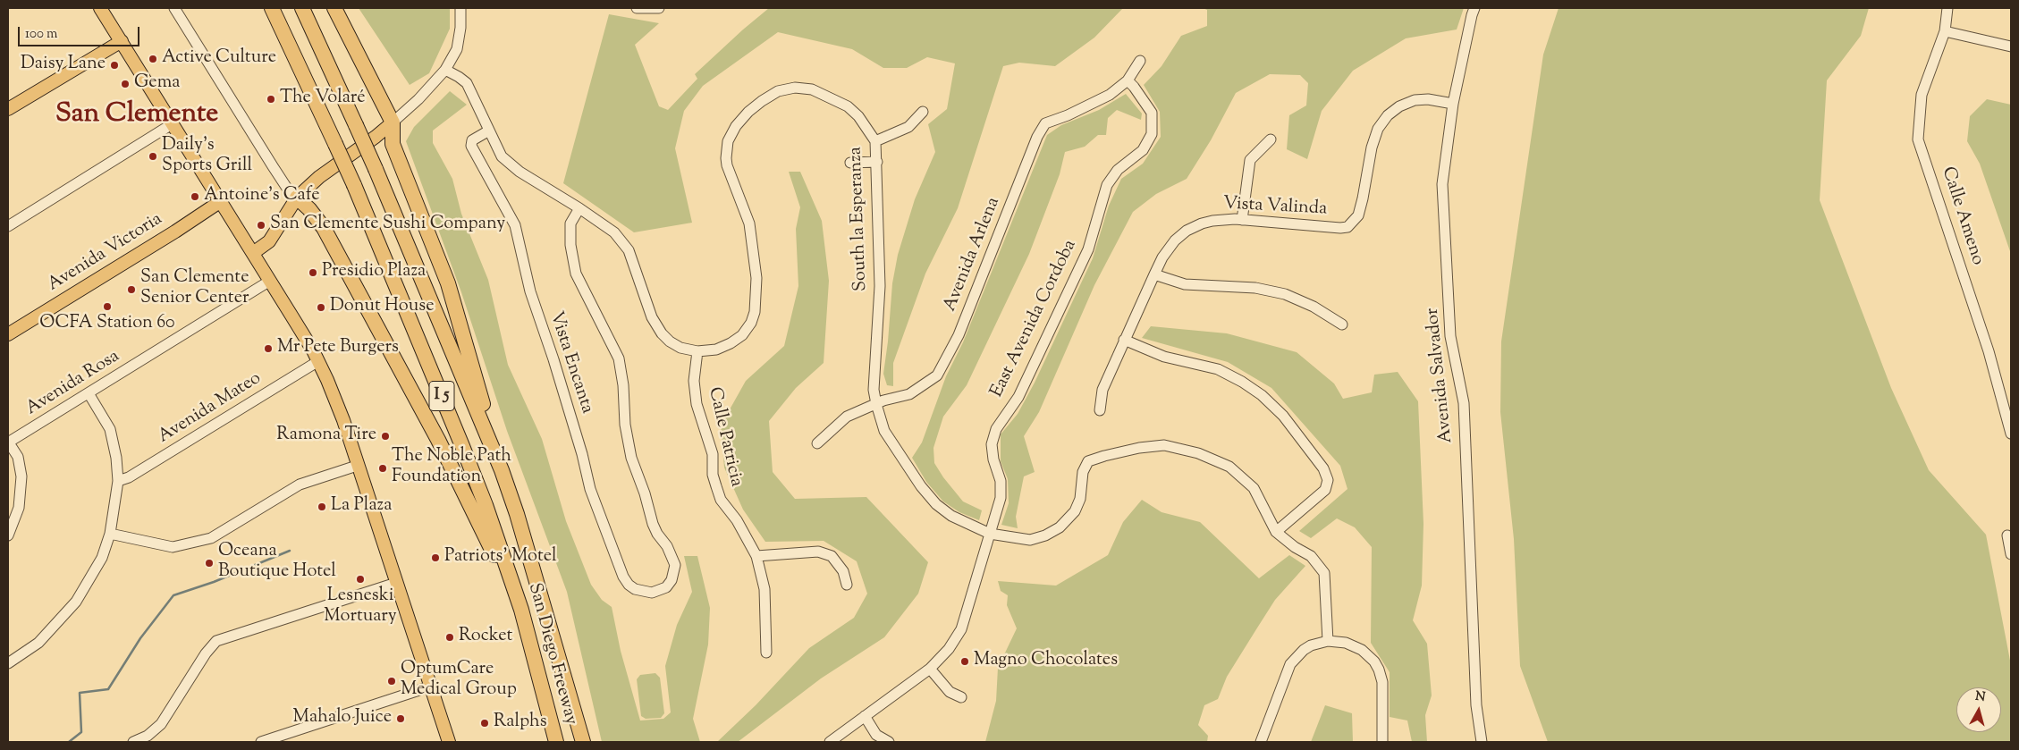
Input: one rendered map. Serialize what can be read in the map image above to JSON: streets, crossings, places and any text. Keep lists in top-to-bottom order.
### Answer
{
  "streets": {
    "highway": ["I 5", "San Diego Freeway"],
    "main road": ["Avenida Victoria"],
    "street": [
      "Vista Valinda",
      "Calle Ameno",
      "South la Esperanza",
      "Avenida Arlena",
      "East Avenida Cordoba",
      "Vista Encanta",
      "Avenida Salvador",
      "Avenida Rosa",
      "Avenida Mateo",
      "Calle Patricia"
    ]
  },
  "crossings": [
    ["Vista Valinda", "Avenida Salvador"],
    ["South la Esperanza", "Avenida Arlena"],
    ["South la Esperanza", "East Avenida Cordoba"],
    ["South la Esperanza", "Vista Encanta"],
    ["South la Esperanza", "Calle Patricia"],
    ["Avenida Arlena", "East Avenida Cordoba"]
  ],
  "districts": ["San Clemente"],
  "places": [
    "Active Culture",
    "Daisy Lane",
    "Gema",
    "The Volaré",
    "Daily's Sports Grill",
    "Antoine's Cafe",
    "San Clemente Sushi Company",
    "Presidio Plaza",
    "San Clemente Senior Center",
    "OCFA Station 60",
    "Donut House",
    "Mr Pete Burgers",
    "Ramona Tire",
    "The Noble Path Foundation",
    "La Plaza",
    "Patriots' Motel",
    "Oceana Boutique Hotel",
    "Lesneski Mortuary",
    "Rocket",
    "Magno Chocolates",
    "OptumCare Medical Group",
    "Mahalo Juice",
    "Ralphs"
  ],
  "scale_bar": "100 m",
  "north": "top"
}
